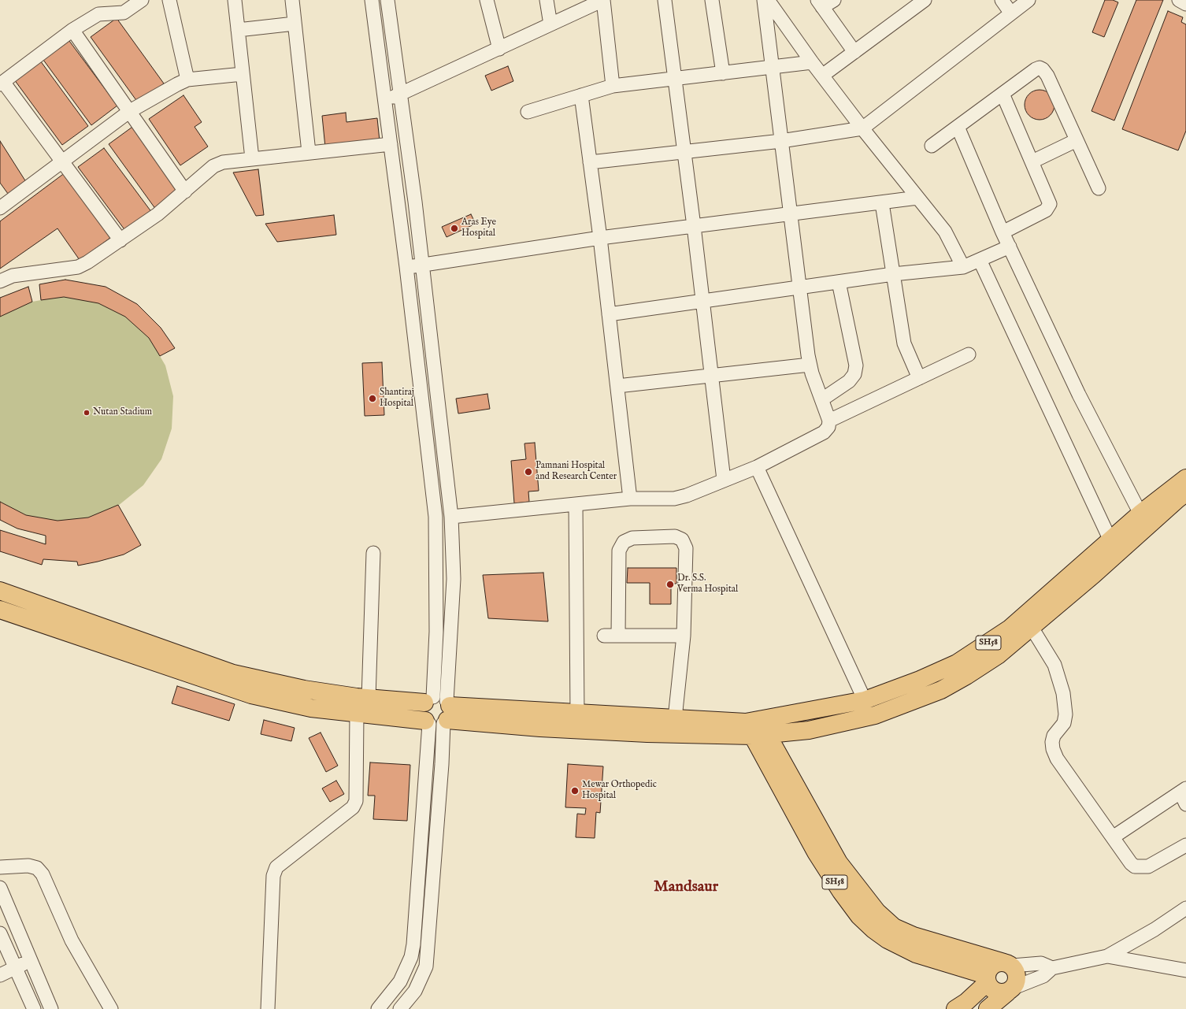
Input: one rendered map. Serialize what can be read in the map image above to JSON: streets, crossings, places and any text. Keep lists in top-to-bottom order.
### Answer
{
  "streets": {
    "main road": ["SH58"]
  },
  "districts": ["Mandsaur"],
  "places": [
    "Aras Eye Hospital",
    "Shantiraj Hospital",
    "Nutan Stadium",
    "Pamnani Hospital and Research Center",
    "Dr. S.S. Verma Hospital",
    "Mewar Orthopedic Hospital"
  ]
}
